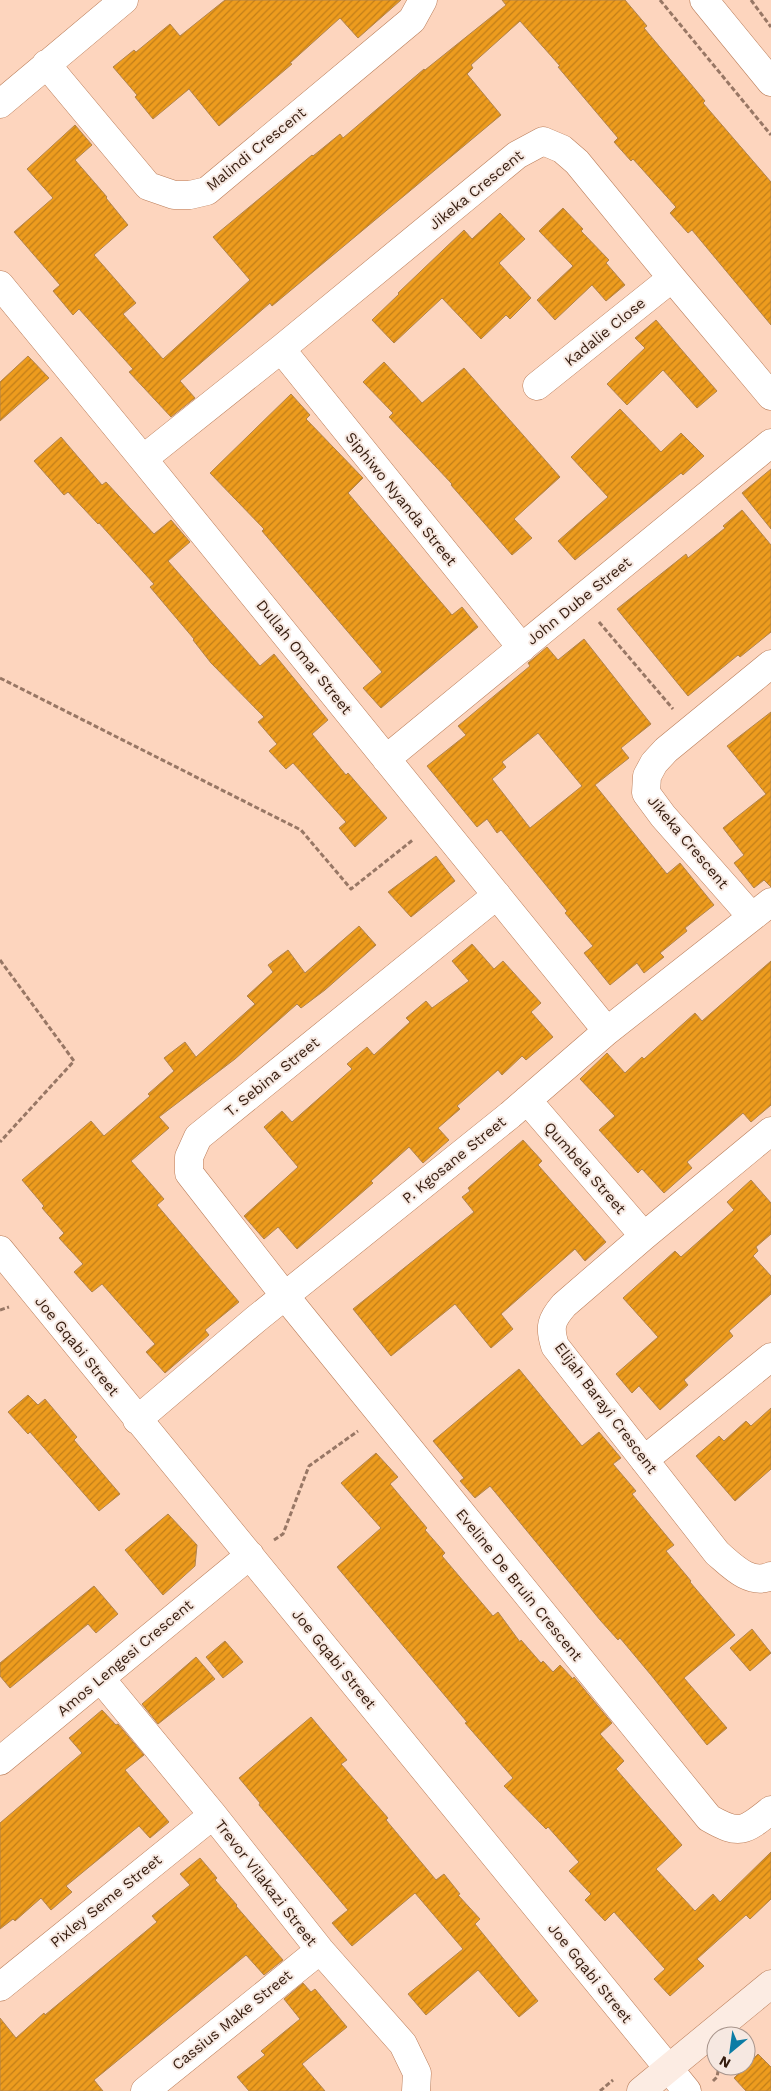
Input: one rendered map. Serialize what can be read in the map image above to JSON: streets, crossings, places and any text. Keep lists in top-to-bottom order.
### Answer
{
  "streets": {
    "street": [
      "Malindi Crescent",
      "Jikeka Crescent",
      "Kadalie Close",
      "Siphiwo Nyanda Street",
      "John Dube Street",
      "Dullah Omar Street",
      "T. Sebina Street",
      "P. Kgosane Street",
      "Qumbela Street",
      "Joe Gqabi Street",
      "Elijah Barayi Crescent",
      "Eveline De Bruin Crescent",
      "Amos Lengesi Crescent",
      "Trevor Vilakazi Street",
      "Pixley Seme Street",
      "Cassius Make Street"
    ]
  },
  "crossings": [
    ["Jikeka Crescent", "Kadalie Close"],
    ["Jikeka Crescent", "Siphiwo Nyanda Street"],
    ["Jikeka Crescent", "Dullah Omar Street"],
    ["Jikeka Crescent", "P. Kgosane Street"],
    ["Siphiwo Nyanda Street", "John Dube Street"],
    ["John Dube Street", "Dullah Omar Street"],
    ["Dullah Omar Street", "T. Sebina Street"],
    ["Dullah Omar Street", "P. Kgosane Street"],
    ["T. Sebina Street", "P. Kgosane Street"],
    ["T. Sebina Street", "Eveline De Bruin Crescent"],
    ["P. Kgosane Street", "Qumbela Street"],
    ["P. Kgosane Street", "Joe Gqabi Street"],
    ["P. Kgosane Street", "Eveline De Bruin Crescent"],
    ["Qumbela Street", "Elijah Barayi Crescent"],
    ["Joe Gqabi Street", "Amos Lengesi Crescent"],
    ["Amos Lengesi Crescent", "Trevor Vilakazi Street"],
    ["Trevor Vilakazi Street", "Pixley Seme Street"],
    ["Trevor Vilakazi Street", "Cassius Make Street"]
  ],
  "north": "bottom left"
}
